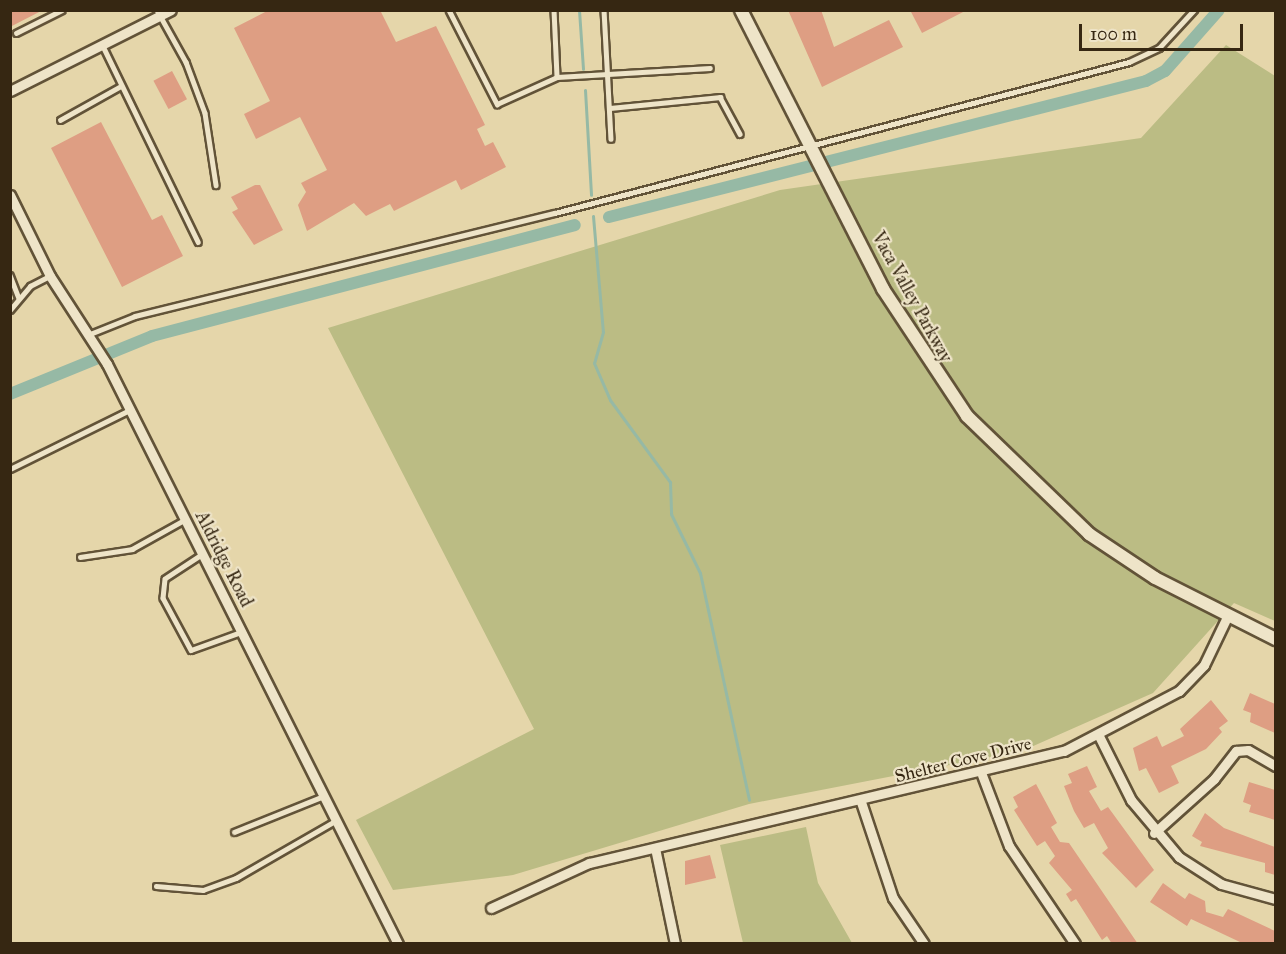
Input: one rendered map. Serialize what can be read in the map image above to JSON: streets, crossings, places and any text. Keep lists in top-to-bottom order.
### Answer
{
  "streets": {
    "street": ["Vaca Valley Parkway", "Aldridge Road", "Shelter Cove Drive"]
  },
  "crossings": [
    ["Vaca Valley Parkway", "Shelter Cove Drive"]
  ],
  "scale_bar": "100 m"
}
